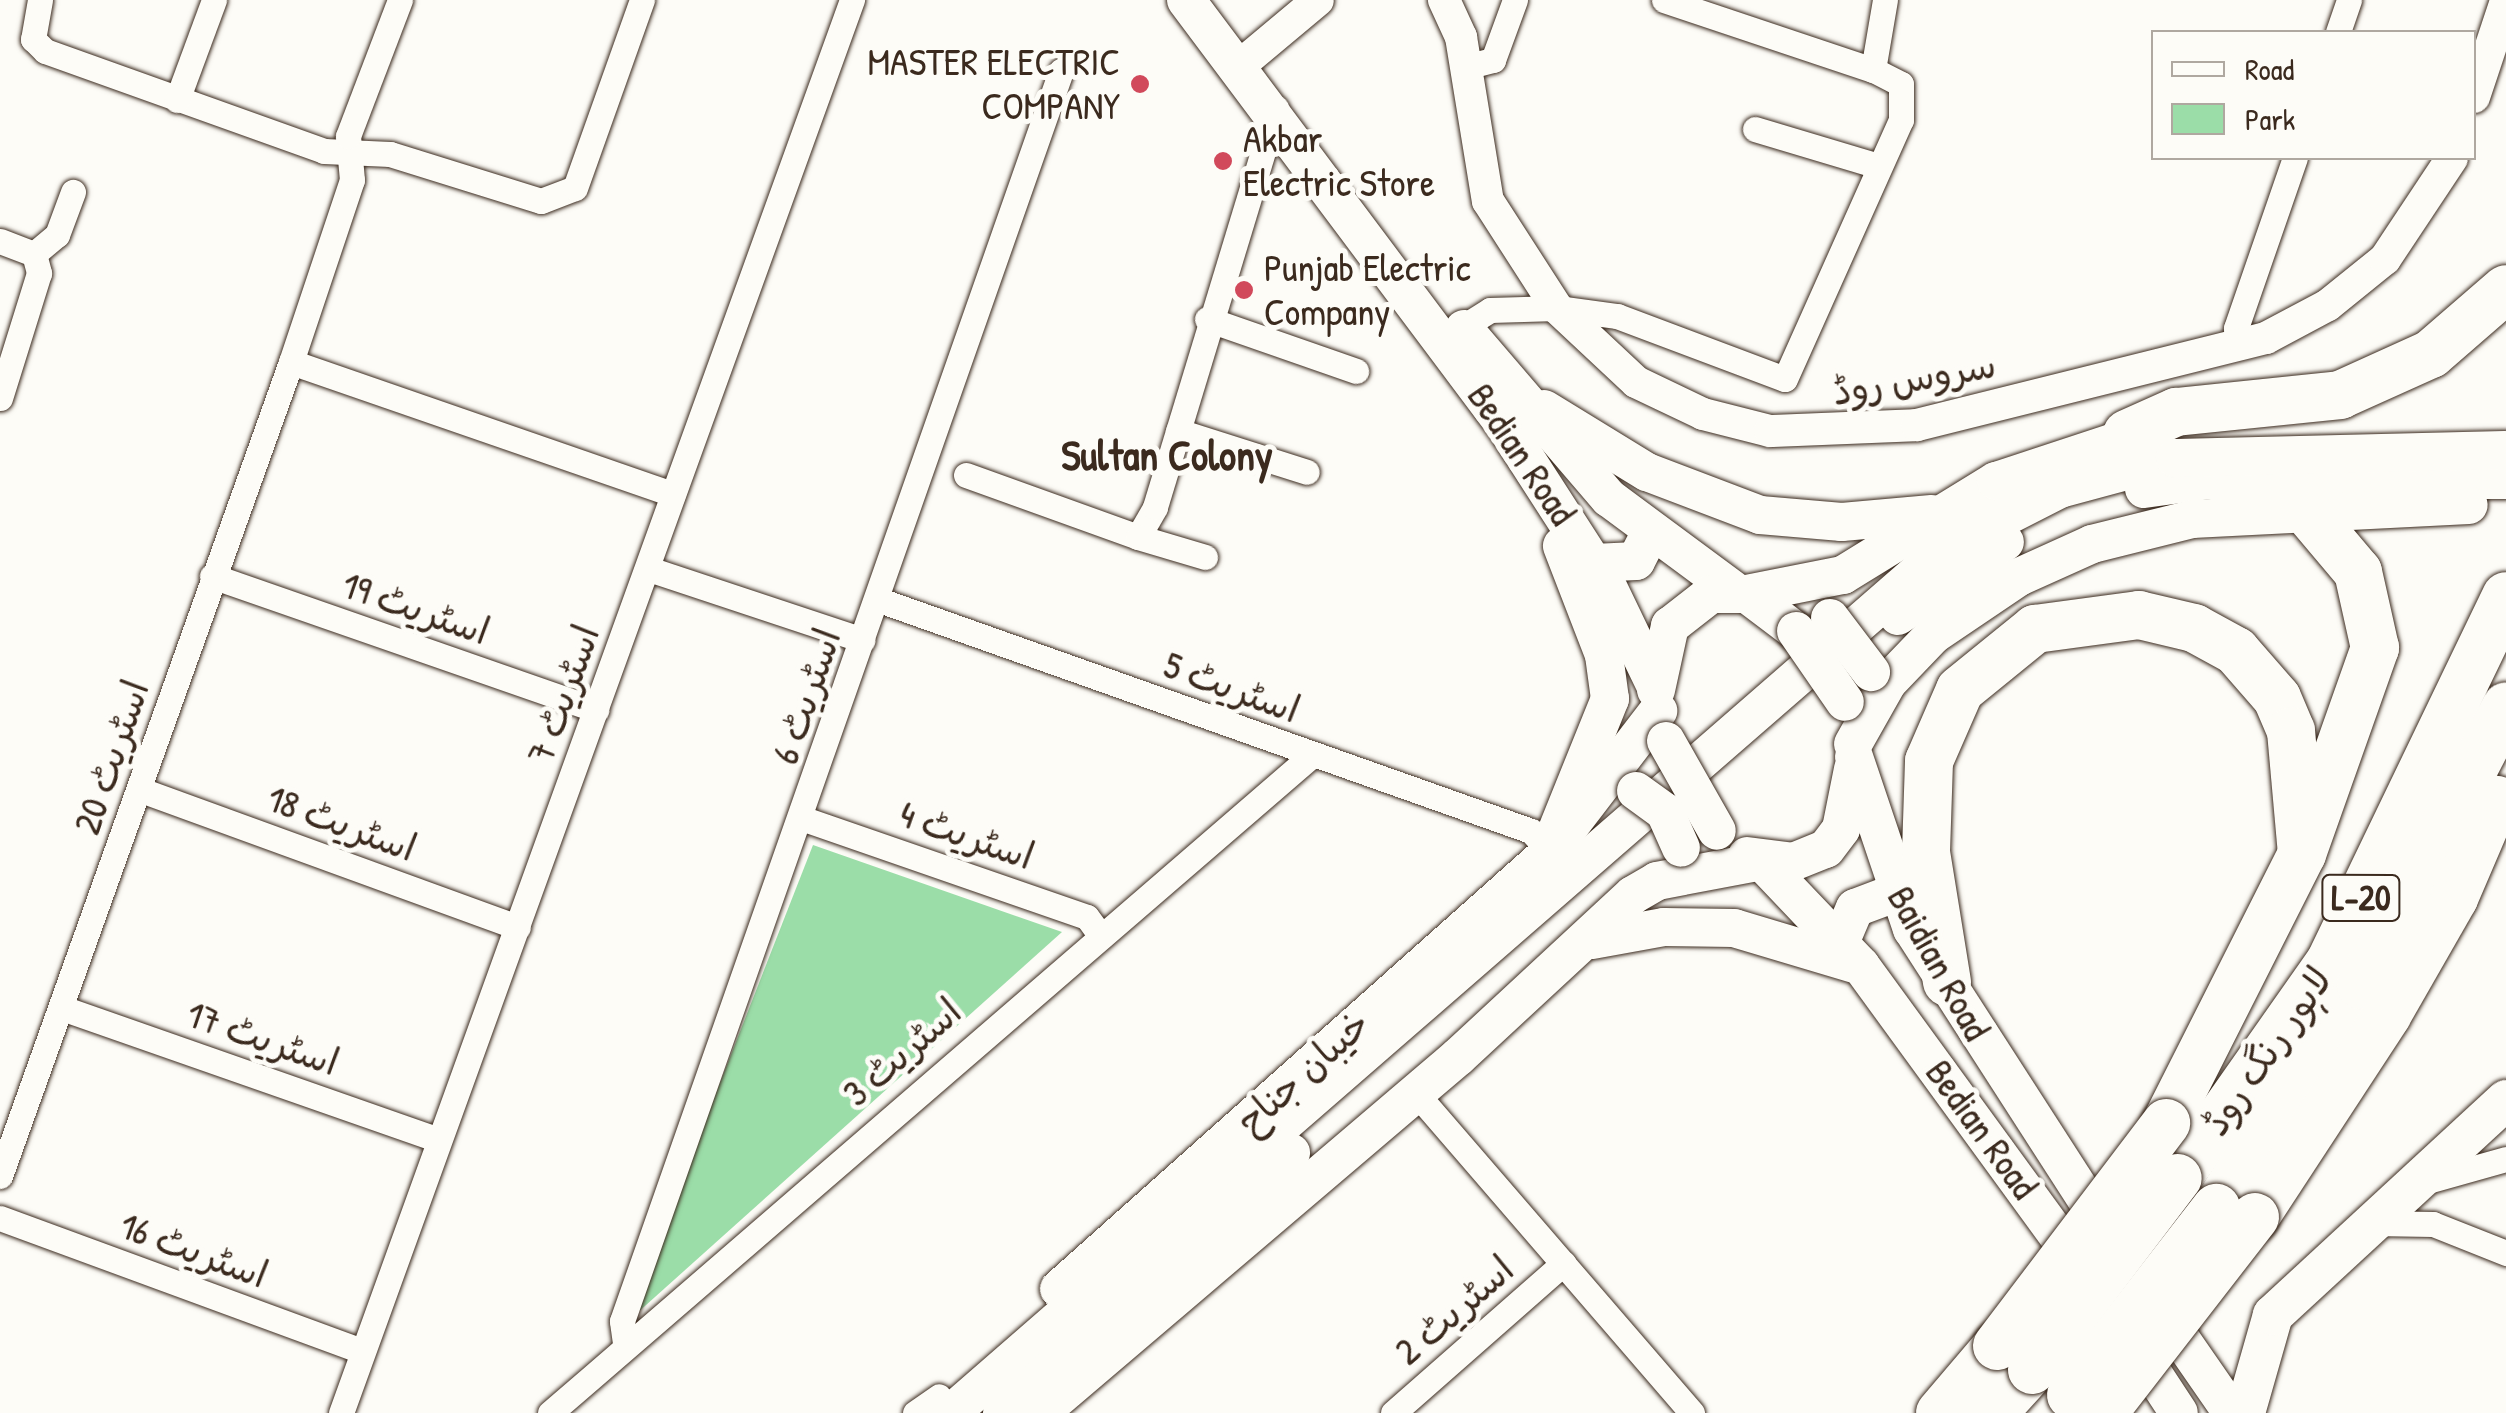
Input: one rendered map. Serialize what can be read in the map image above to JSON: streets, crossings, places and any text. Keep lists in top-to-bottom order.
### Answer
{
  "streets": {
    "highway": ["L-20", "لاہور رنگ روڈ"],
    "main road": ["Bedian Road", "Baidian Road", "خیبان جناح"],
    "street": [
      "سروس روڈ",
      "اسٹریٹ 19",
      "اسٹریٹ 5",
      "اسٹریٹ 7",
      "اسٹریٹ 6",
      "اسٹریٹ 20",
      "اسٹریٹ 18",
      "اسٹریٹ 4",
      "اسٹریٹ 17",
      "اسٹریٹ 3",
      "اسٹریٹ 16",
      "اسٹریٹ 2"
    ]
  },
  "crossings": [
    ["Bedian Road", "Baidian Road"],
    ["Bedian Road", "خیبان جناح"],
    ["اسٹریٹ 19", "اسٹریٹ 7"],
    ["اسٹریٹ 19", "اسٹریٹ 20"],
    ["اسٹریٹ 5", "اسٹریٹ 6"],
    ["اسٹریٹ 5", "اسٹریٹ 3"],
    ["اسٹریٹ 5", "خیبان جناح"],
    ["اسٹریٹ 7", "اسٹریٹ 18"],
    ["اسٹریٹ 7", "اسٹریٹ 17"],
    ["اسٹریٹ 7", "اسٹریٹ 16"],
    ["اسٹریٹ 6", "اسٹریٹ 4"],
    ["اسٹریٹ 6", "اسٹریٹ 3"],
    ["اسٹریٹ 20", "اسٹریٹ 18"],
    ["اسٹریٹ 20", "اسٹریٹ 17"],
    ["اسٹریٹ 4", "اسٹریٹ 3"],
    ["Baidian Road", "خیبان جناح"]
  ],
  "districts": ["Sultan Colony"],
  "places": ["MASTER ELECTRIC COMPANY", "Akbar Electric Store", "Punjab Electric Company"],
  "legend": ["Road", "Park"]
}
